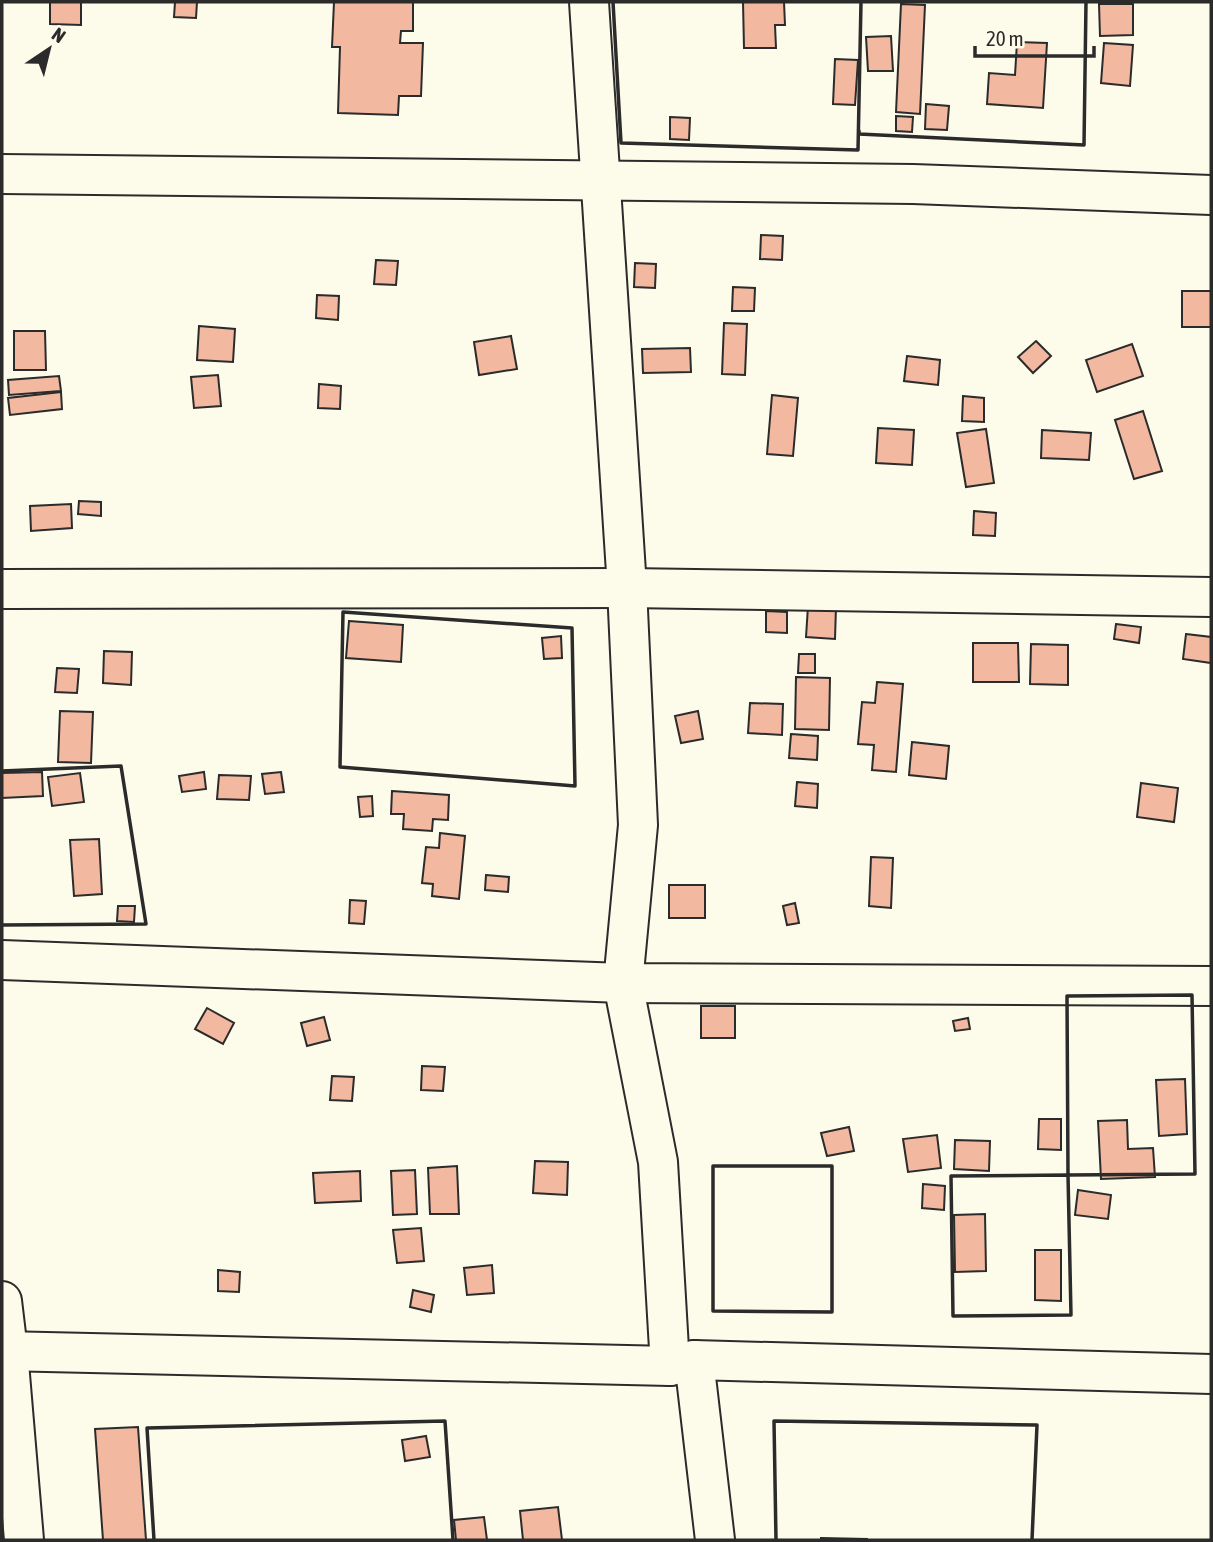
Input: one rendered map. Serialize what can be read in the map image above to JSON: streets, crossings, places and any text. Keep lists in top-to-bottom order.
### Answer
{
  "scale_bar": "20 m",
  "north": "top right"
}
